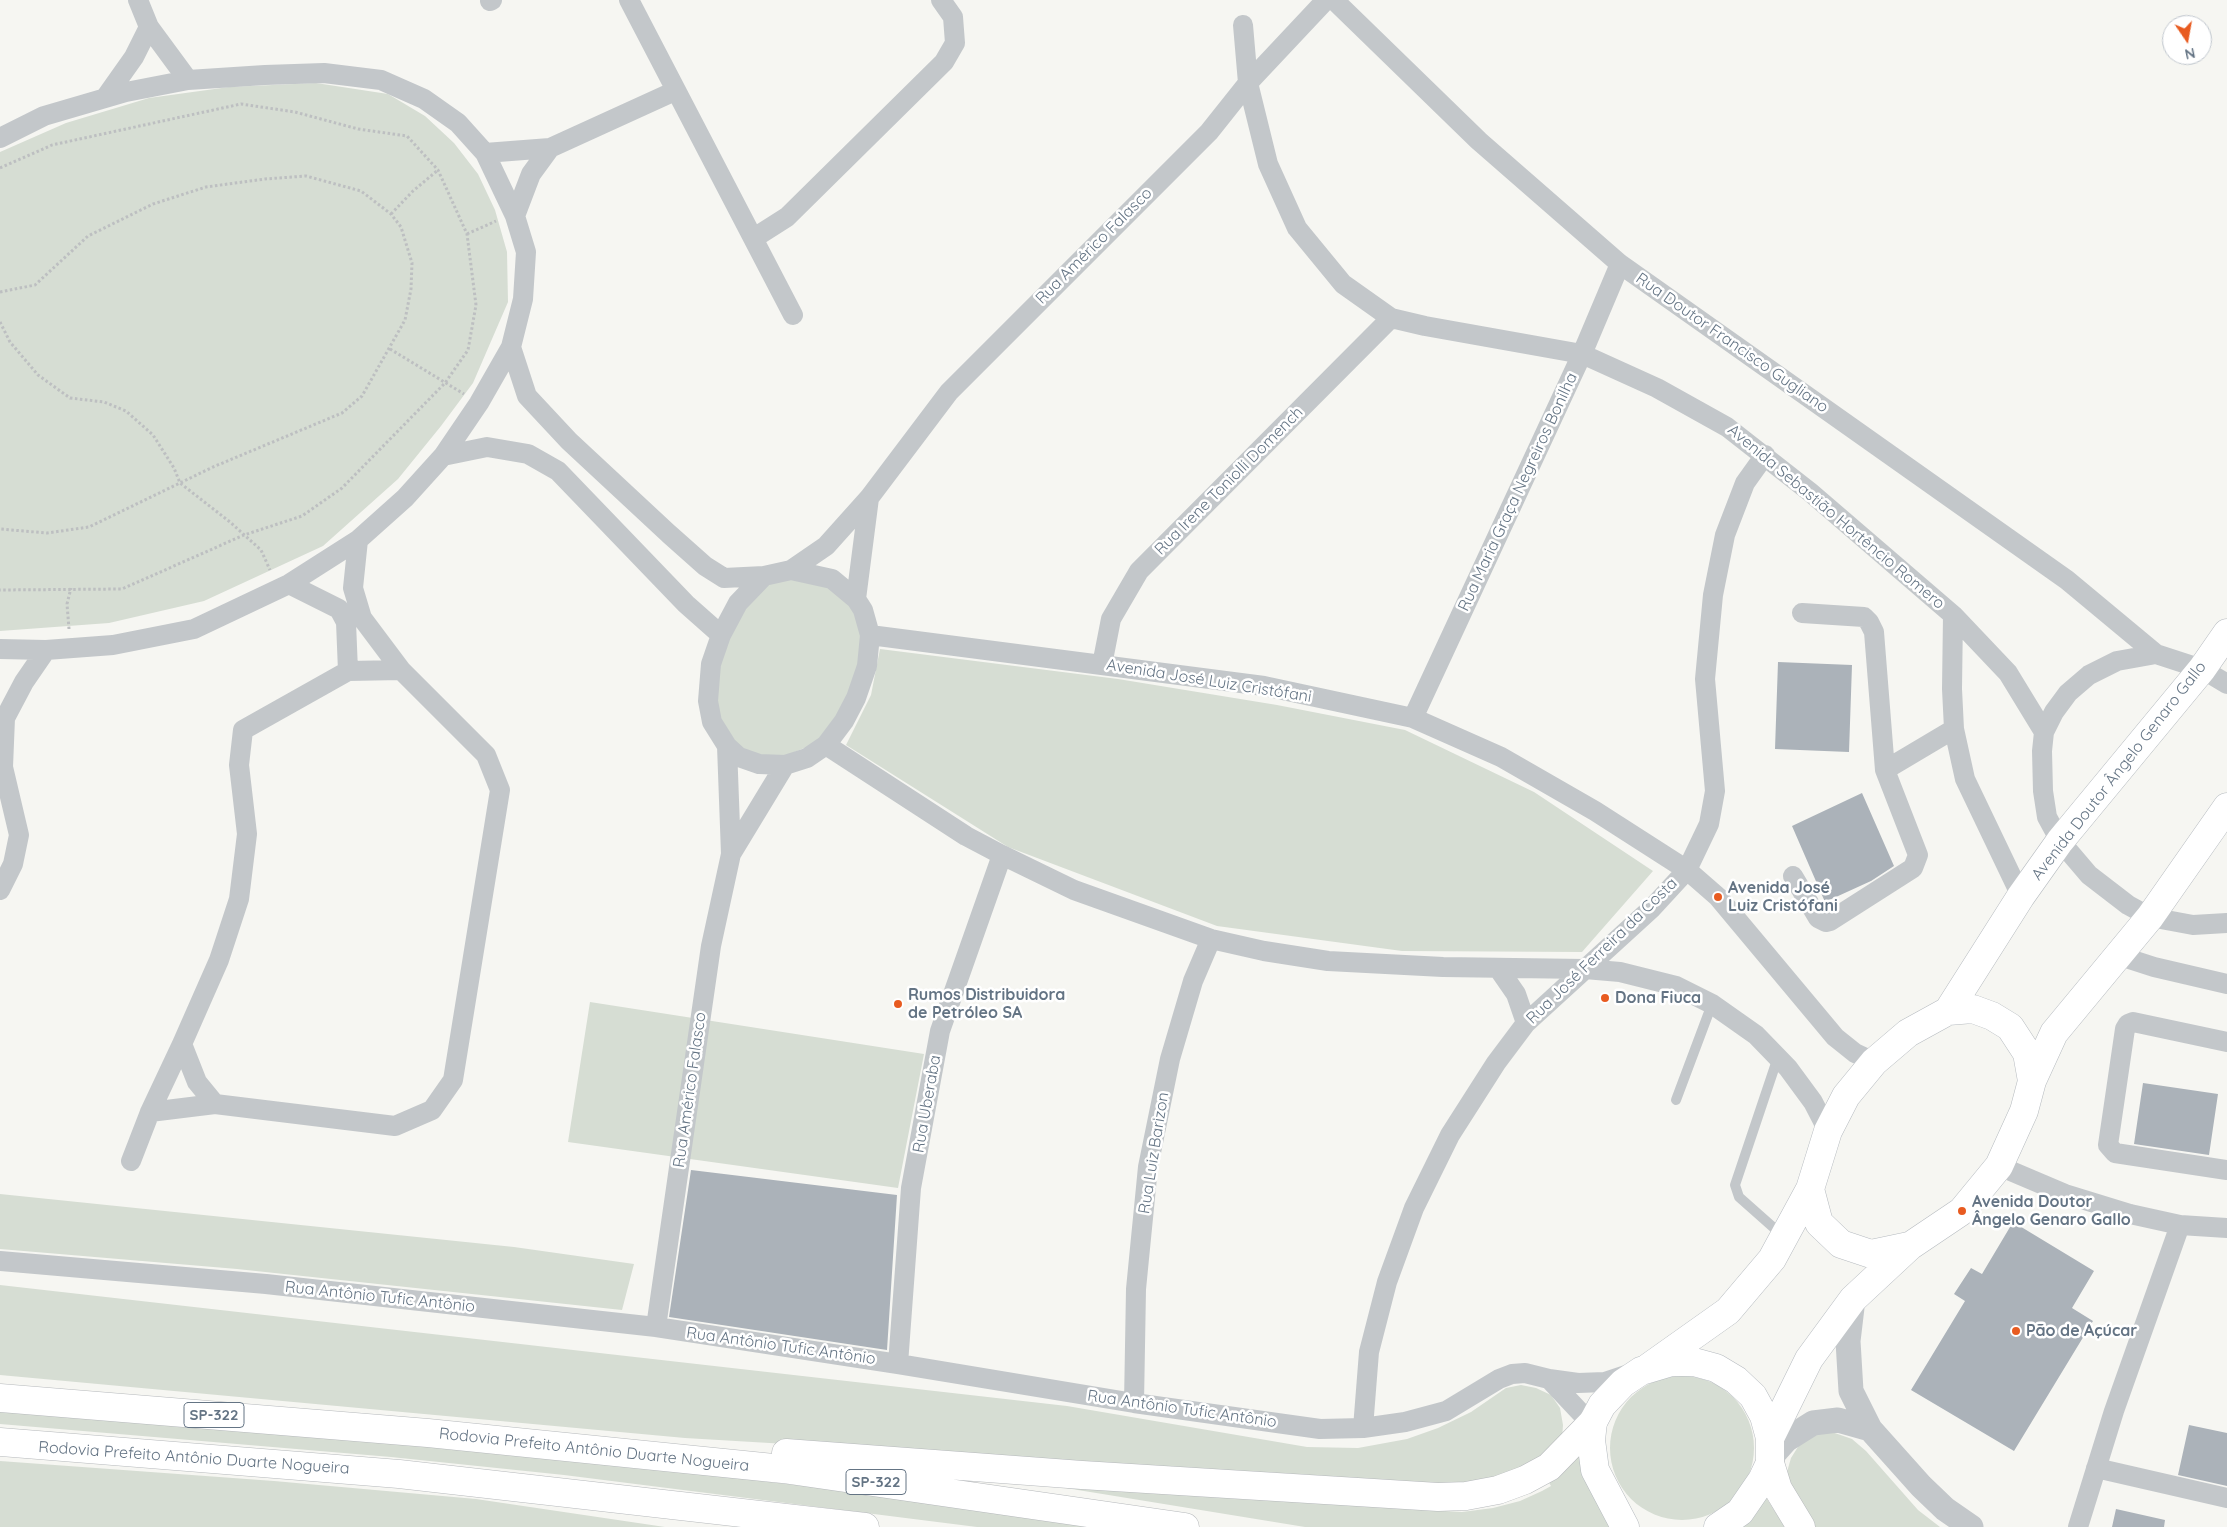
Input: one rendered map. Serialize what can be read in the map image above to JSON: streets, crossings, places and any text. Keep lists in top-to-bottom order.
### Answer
{
  "streets": {
    "main road": ["Avenida Doutor Ângelo Genaro Gallo", "SP-322", "Rodovia Prefeito Antônio Duarte Nogueira"],
    "street": [
      "Rua Américo Falasco",
      "Rua Doutor Francisco Gugliano",
      "Rua Irene Toniolli Domench",
      "Rua Maria Graça Negreiros Bonilha",
      "Avenida Sebastião Hortêncio Romero",
      "Avenida José Luiz Cristófani",
      "Rua José Ferreira da Costa",
      "Rua Uberaba",
      "Rua Luiz Barizon",
      "Rua Antônio Tufic Antônio"
    ]
  },
  "crossings": [
    ["Rua Américo Falasco", "Avenida Sebastião Hortêncio Romero"],
    ["Rua Américo Falasco", "Avenida José Luiz Cristófani"],
    ["Rua Américo Falasco", "Rua Antônio Tufic Antônio"],
    ["Rua Doutor Francisco Gugliano", "Rua Maria Graça Negreiros Bonilha"],
    ["Rua Irene Toniolli Domench", "Avenida Sebastião Hortêncio Romero"],
    ["Rua Irene Toniolli Domench", "Avenida José Luiz Cristófani"],
    ["Rua Maria Graça Negreiros Bonilha", "Avenida Sebastião Hortêncio Romero"],
    ["Rua Maria Graça Negreiros Bonilha", "Avenida José Luiz Cristófani"],
    ["Avenida Sebastião Hortêncio Romero", "Rua José Ferreira da Costa"],
    ["Avenida José Luiz Cristófani", "Avenida Doutor Ângelo Genaro Gallo"],
    ["Avenida José Luiz Cristófani", "Rua José Ferreira da Costa"],
    ["Avenida Doutor Ângelo Genaro Gallo", "Rua Antônio Tufic Antônio"],
    ["Rua José Ferreira da Costa", "Rua Antônio Tufic Antônio"],
    ["Rua Uberaba", "Rua Antônio Tufic Antônio"],
    ["Rua Luiz Barizon", "Rua Antônio Tufic Antônio"]
  ],
  "places": [
    "Avenida José Luiz Cristófani",
    "Dona Fiuca",
    "Rumos Distribuidora de Petróleo SA",
    "Avenida Doutor Ângelo Genaro Gallo",
    "Pão de Açúcar"
  ],
  "north": "bottom"
}
